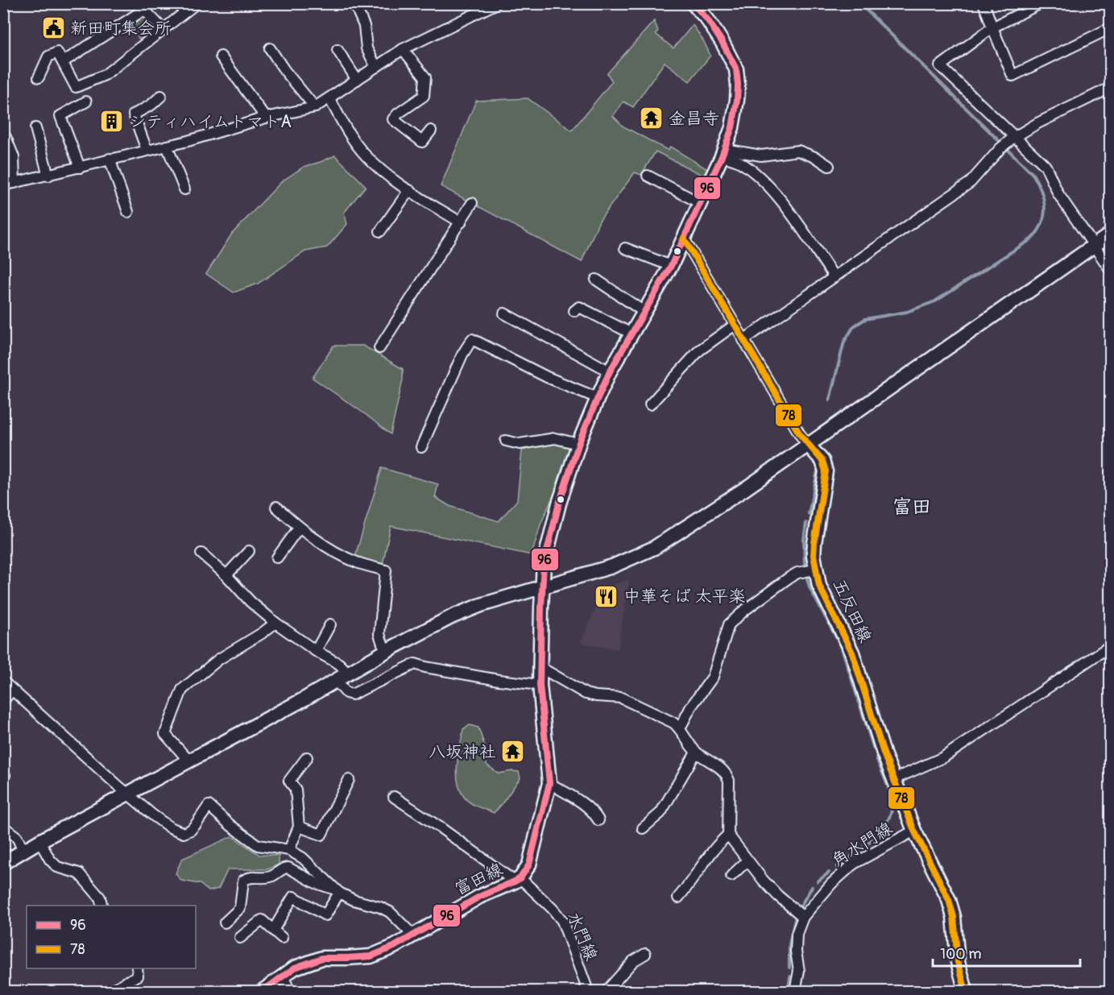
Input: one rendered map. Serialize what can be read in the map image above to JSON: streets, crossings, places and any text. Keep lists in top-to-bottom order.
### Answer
{
  "streets": {
    "street": [
      "五反田線",
      "角水門線",
      "富田線",
      "水門線"
    ]
  },
  "crossings": [
    ["五反田線", "角水門線"],
    ["五反田線", "富田線"],
    ["富田線", "水門線"]
  ],
  "districts": ["富田"],
  "places": {
    "public building": ["新田町集会所"],
    "temple": ["金昌寺", "八坂神社"],
    "building": ["シティハイムトマトA"],
    "restaurant": ["中華そば 太平楽"]
  },
  "lines": ["transit line 96", "transit line 78"],
  "legend": ["96", "78"],
  "scale_bar": "100 m"
}
